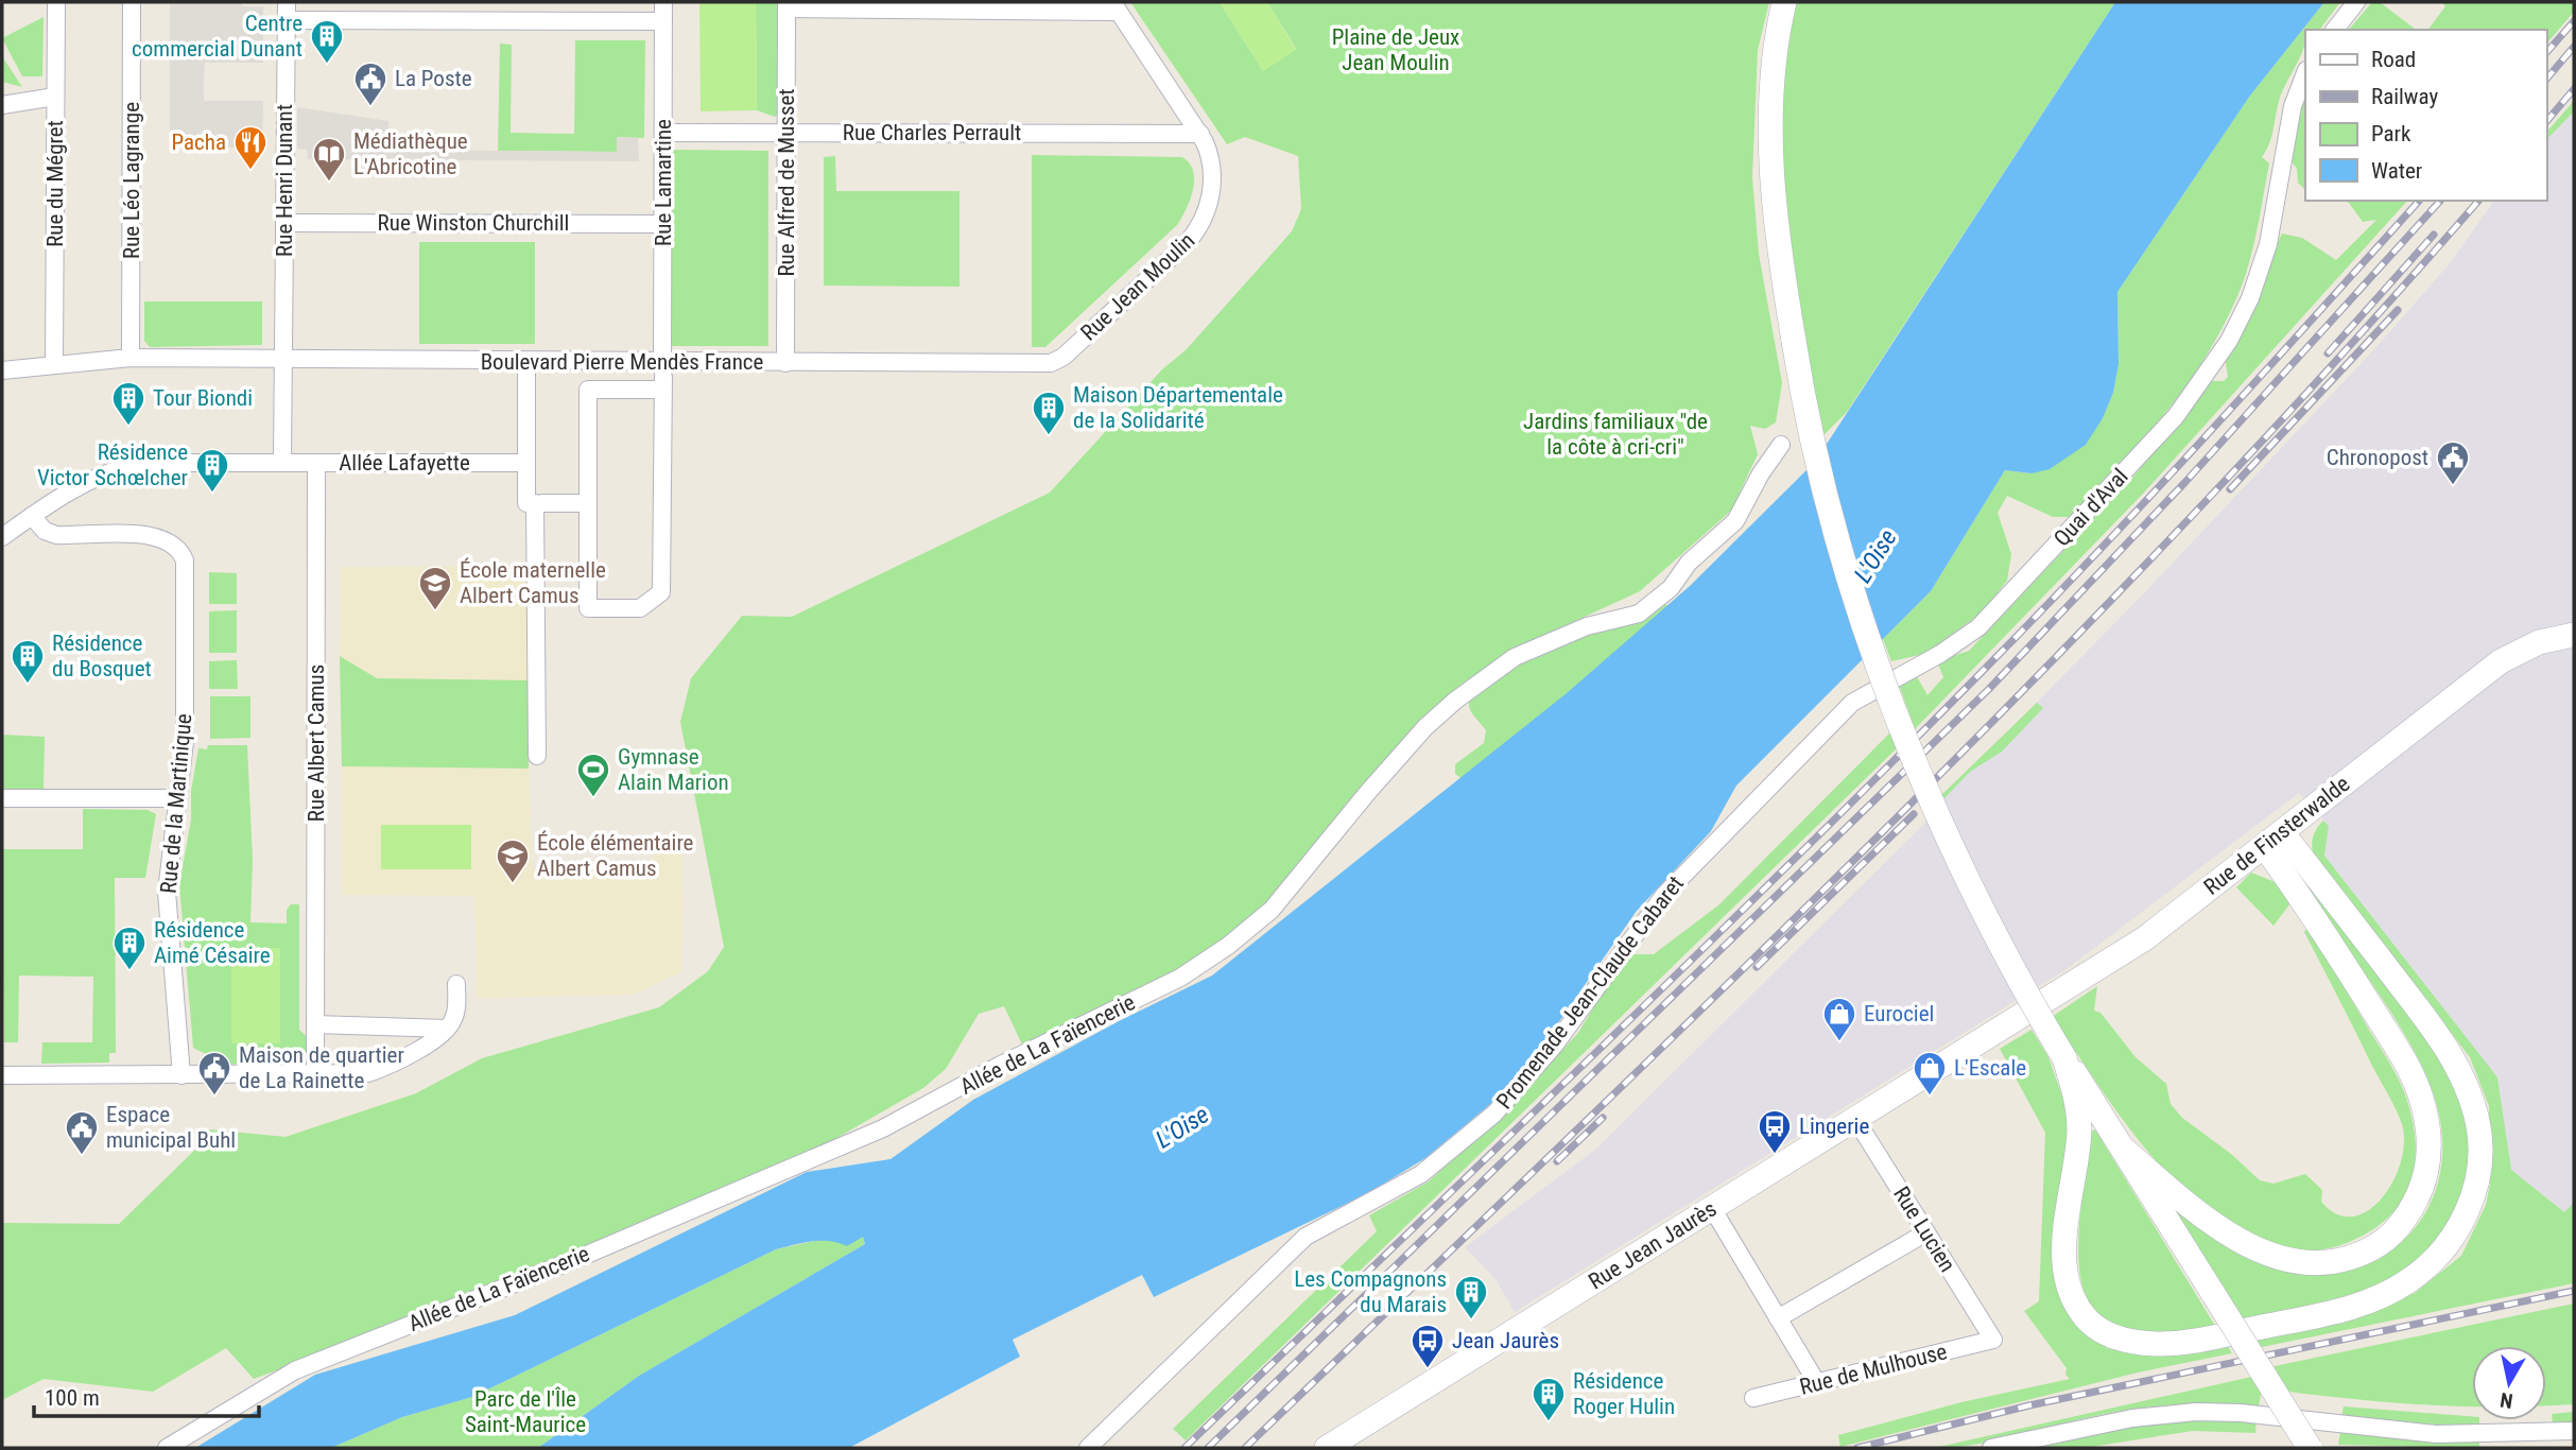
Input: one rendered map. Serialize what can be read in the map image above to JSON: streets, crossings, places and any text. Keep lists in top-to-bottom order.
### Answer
{
  "streets": {
    "main road": ["Rue de Finsterwalde", "Rue Jean Jaurès"],
    "street": [
      "Rue Charles Perrault",
      "Rue Léo Lagrange",
      "Rue Henri Dunant",
      "Rue Lamartine",
      "Rue Alfred de Musset",
      "Rue du Mégret",
      "Rue Winston Churchill",
      "Rue Jean Moulin",
      "Boulevard Pierre Mendès France",
      "Allée Lafayette",
      "Quai d'Aval",
      "Rue Albert Camus",
      "Rue de la Martinique",
      "Promenade Jean-Claude Cabaret",
      "Allée de La Faïencerie",
      "Rue Lucien",
      "Rue de Mulhouse"
    ]
  },
  "crossings": [
    ["Rue Charles Perrault", "Rue Lamartine"],
    ["Rue Charles Perrault", "Rue Alfred de Musset"],
    ["Rue Charles Perrault", "Rue Jean Moulin"],
    ["Rue Léo Lagrange", "Boulevard Pierre Mendès France"],
    ["Rue Henri Dunant", "Rue Winston Churchill"],
    ["Rue Henri Dunant", "Boulevard Pierre Mendès France"],
    ["Rue Henri Dunant", "Allée Lafayette"],
    ["Rue Lamartine", "Rue Winston Churchill"],
    ["Rue Lamartine", "Boulevard Pierre Mendès France"],
    ["Rue Alfred de Musset", "Boulevard Pierre Mendès France"],
    ["Rue du Mégret", "Boulevard Pierre Mendès France"],
    ["Rue Jean Moulin", "Boulevard Pierre Mendès France"],
    ["Allée Lafayette", "Rue Albert Camus"],
    ["Allée Lafayette", "Rue de la Martinique"],
    ["Quai d'Aval", "Promenade Jean-Claude Cabaret"],
    ["Rue de Finsterwalde", "Rue Jean Jaurès"],
    ["Rue Lucien", "Rue Jean Jaurès"],
    ["Rue Lucien", "Rue de Mulhouse"]
  ],
  "water": ["L'Oise"],
  "parks": ["Plaine de Jeux Jean Moulin", "Jardins familiaux \"de la côte à cri-cri\"", "Parc de l'Île Saint-Maurice"],
  "places": {
    "building": [
      "Centre commercial Dunant",
      "Tour Biondi",
      "Maison Départementale de la Solidarité",
      "Résidence Victor Schœlcher",
      "Résidence du Bosquet",
      "Résidence Aimé Césaire",
      "Les Compagnons du Marais",
      "Résidence Roger Hulin"
    ],
    "public building": [
      "La Poste",
      "Chronopost",
      "Maison de quartier de La Rainette",
      "Espace municipal Buhl"
    ],
    "restaurant": ["Pacha"],
    "library": ["Médiathèque L'Abricotine"],
    "school or university": ["École maternelle Albert Camus", "École élémentaire Albert Camus"],
    "sports": ["Gymnase Alain Marion"],
    "shop": ["Eurociel", "L'Escale"],
    "bus stop": ["Lingerie", "Jean Jaurès"]
  },
  "legend": [
    "Road",
    "Railway",
    "Park",
    "Water"
  ],
  "scale_bar": "100 m",
  "north": "bottom"
}
